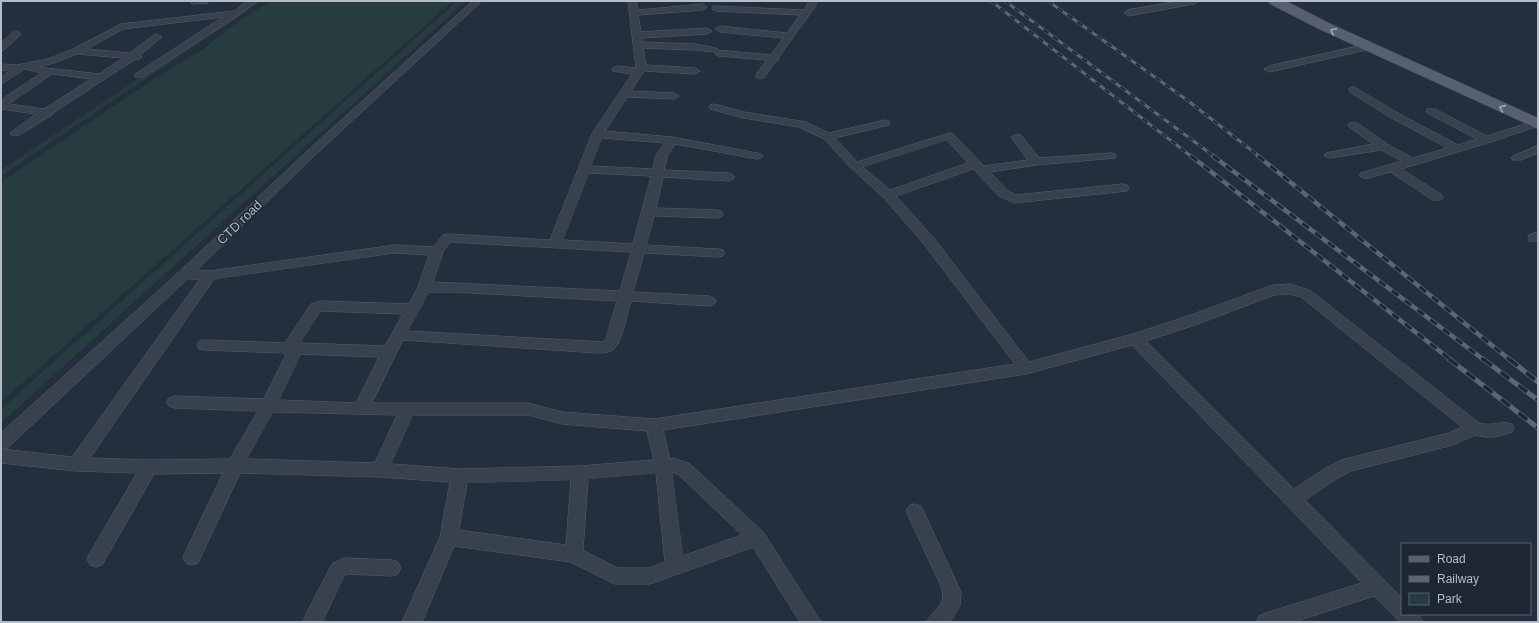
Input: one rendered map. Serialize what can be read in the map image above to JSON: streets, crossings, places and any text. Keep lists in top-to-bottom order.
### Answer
{
  "streets": {
    "street": ["CTD road"]
  },
  "legend": ["Road", "Railway", "Park"]
}
